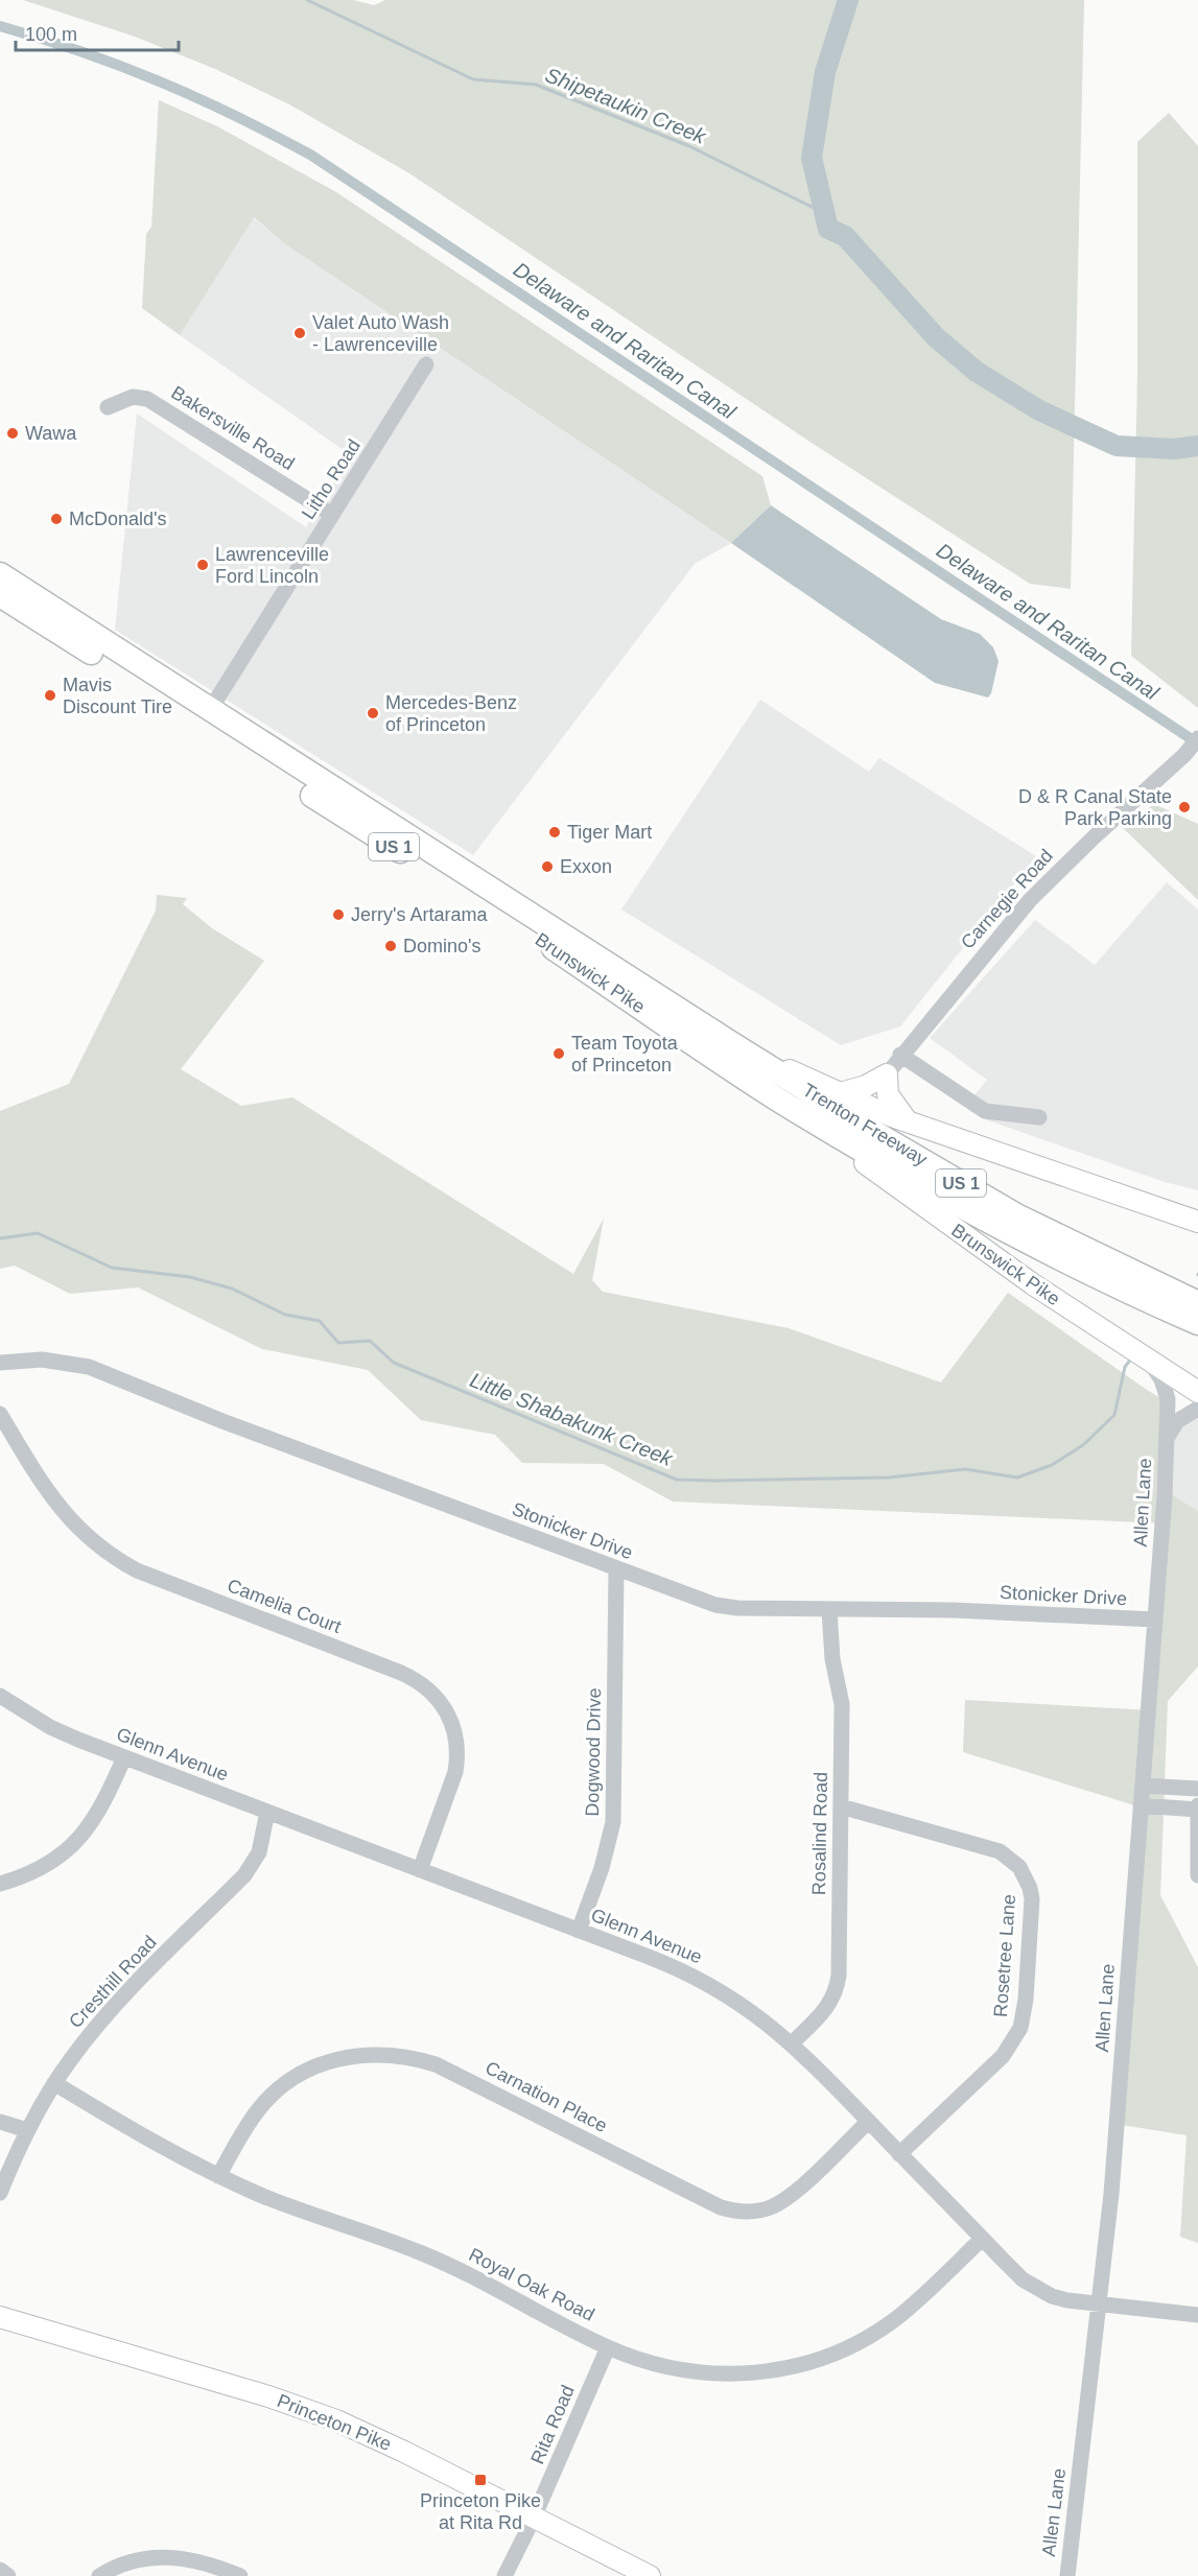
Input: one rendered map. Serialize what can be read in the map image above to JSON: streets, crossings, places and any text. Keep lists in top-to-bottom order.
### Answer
{
  "streets": {
    "highway": ["US 1", "Brunswick Pike", "Trenton Freeway"],
    "main road": ["Princeton Pike"],
    "street": [
      "Bakersville Road",
      "Litho Road",
      "Carnegie Road",
      "Allen Lane",
      "Stonicker Drive",
      "Camelia Court",
      "Dogwood Drive",
      "Glenn Avenue",
      "Rosalind Road",
      "Rosetree Lane",
      "Cresthill Road",
      "Carnation Place",
      "Royal Oak Road",
      "Rita Road"
    ]
  },
  "crossings": [
    ["Bakersville Road", "Litho Road"],
    ["Litho Road", "Brunswick Pike"],
    ["Brunswick Pike", "Trenton Freeway"],
    ["Brunswick Pike", "Allen Lane"],
    ["Allen Lane", "Stonicker Drive"],
    ["Allen Lane", "Glenn Avenue"],
    ["Stonicker Drive", "Dogwood Drive"],
    ["Stonicker Drive", "Rosalind Road"],
    ["Camelia Court", "Glenn Avenue"],
    ["Dogwood Drive", "Glenn Avenue"],
    ["Glenn Avenue", "Rosalind Road"],
    ["Glenn Avenue", "Rosetree Lane"],
    ["Glenn Avenue", "Cresthill Road"],
    ["Glenn Avenue", "Carnation Place"],
    ["Glenn Avenue", "Royal Oak Road"],
    ["Rosalind Road", "Rosetree Lane"],
    ["Cresthill Road", "Royal Oak Road"],
    ["Carnation Place", "Royal Oak Road"],
    ["Royal Oak Road", "Rita Road"],
    ["Princeton Pike", "Rita Road"]
  ],
  "water": ["Shipetaukin Creek", "Delaware and Raritan Canal", "Little Shabakunk Creek"],
  "places": {
    "other": [
      "Valet Auto Wash - Lawrenceville",
      "Wawa",
      "McDonald's",
      "Lawrenceville Ford Lincoln",
      "Mavis Discount Tire",
      "Mercedes-Benz of Princeton",
      "D & R Canal State Park Parking",
      "Tiger Mart",
      "Exxon",
      "Jerry's Artarama",
      "Domino's",
      "Team Toyota of Princeton"
    ],
    "transit": ["Princeton Pike at Rita Rd"]
  },
  "scale_bar": "100 m"
}
